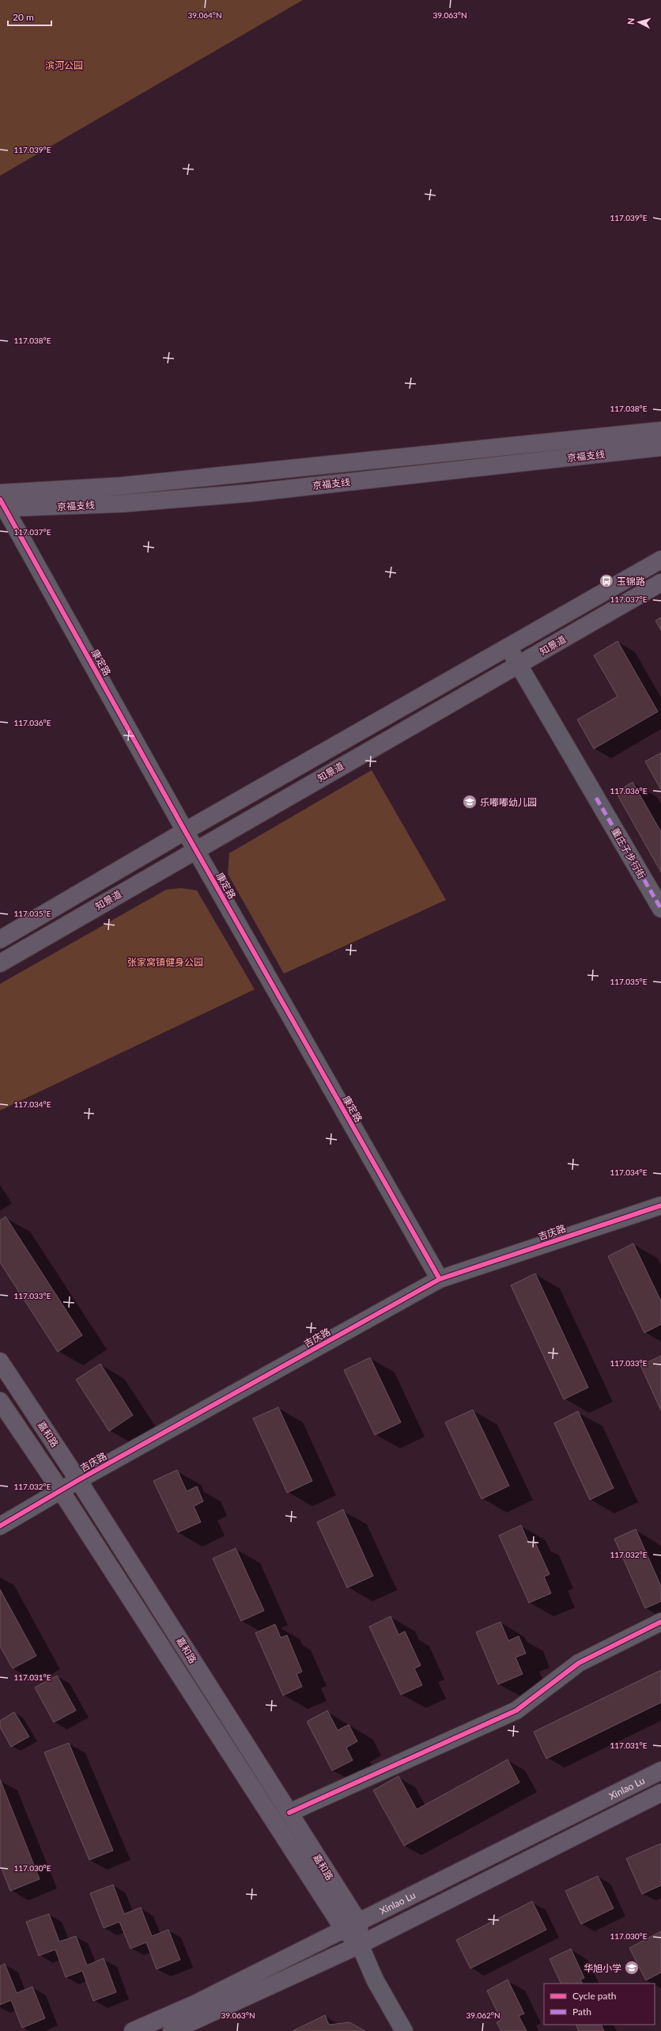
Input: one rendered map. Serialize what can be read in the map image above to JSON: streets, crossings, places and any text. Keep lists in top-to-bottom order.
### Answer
{
  "streets": {
    "main road": [
      "京福支线",
      "知景道",
      "嘉和路",
      "Xinlao Lu"
    ],
    "street": ["康定路", "董庄子步行街", "吉庆路"]
  },
  "crossings": [
    ["京福支线", "康定路"],
    ["知景道", "康定路"],
    ["知景道", "董庄子步行街"],
    ["康定路", "吉庆路"],
    ["吉庆路", "嘉和路"],
    ["嘉和路", "Xinlao Lu"]
  ],
  "parks": ["滨河公园", "张家窝镇健身公园"],
  "places": {
    "bus stop": ["玉锦路"],
    "school or university": ["乐嘟嘟幼儿园", "华旭小学"]
  },
  "legend": ["Cycle path", "Path"],
  "scale_bar": "20 m",
  "north": "left",
  "coordinates": [
    "39.064°N",
    "39.063°N",
    "117.039°E",
    "117.038°E",
    "117.037°E",
    "117.036°E",
    "117.035°E",
    "117.034°E",
    "117.033°E",
    "117.032°E",
    "117.031°E",
    "117.030°E",
    "39.062°N"
  ]
}
